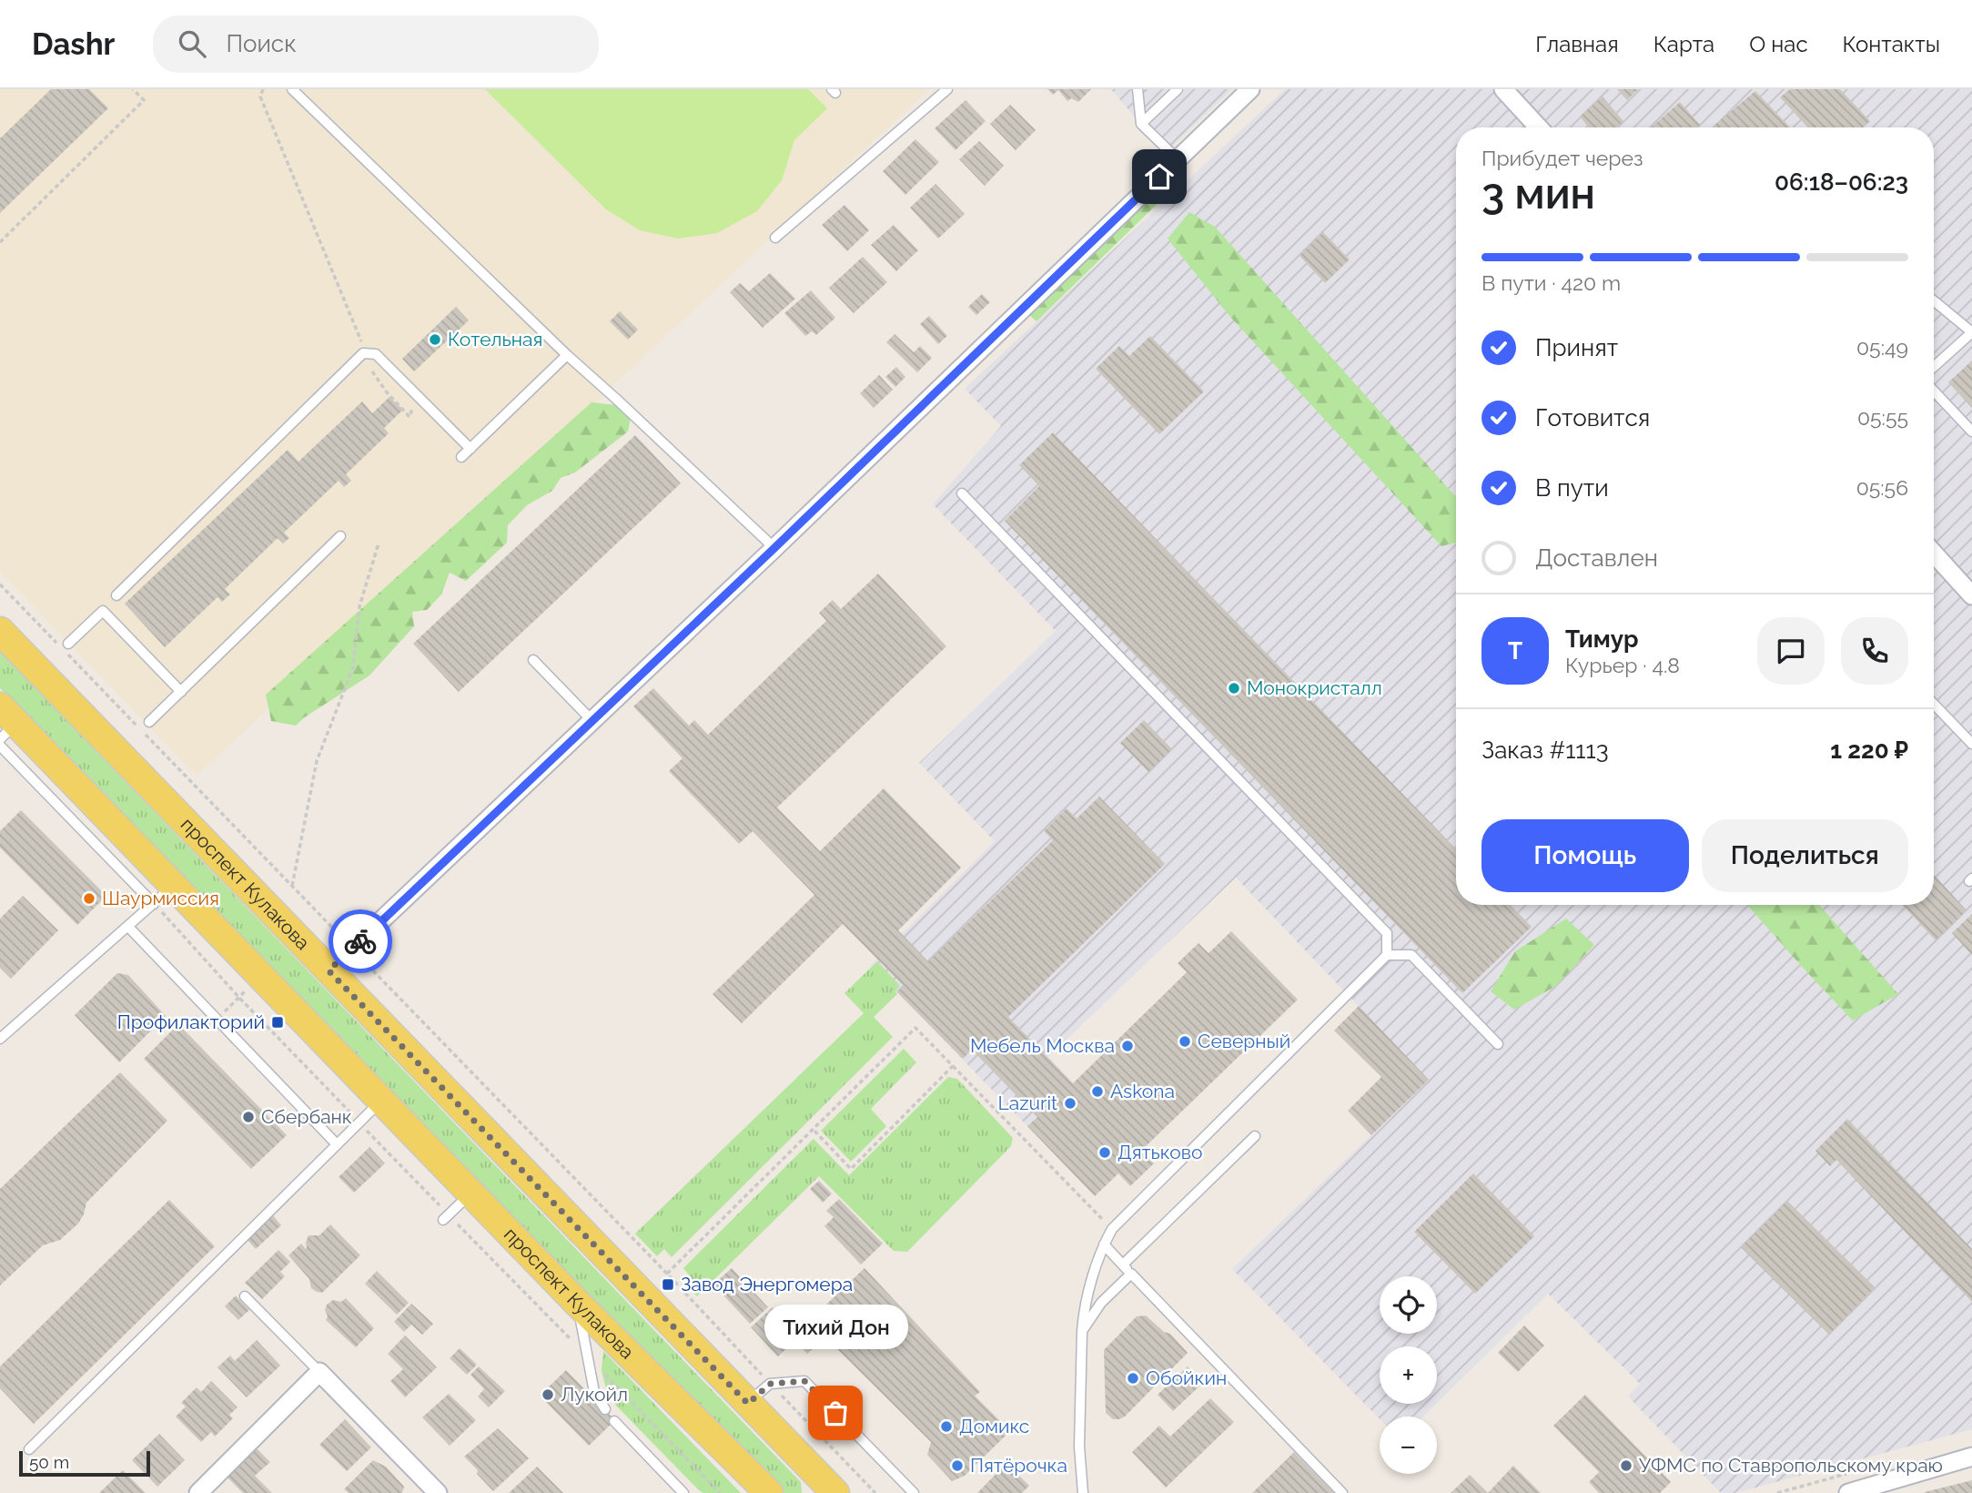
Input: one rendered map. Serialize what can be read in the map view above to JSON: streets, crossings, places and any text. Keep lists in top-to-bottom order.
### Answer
{
  "streets": {
    "main road": ["проспект Кулакова"]
  },
  "places": {
    "other": [
      "Котельная",
      "Монокристалл",
      "Шаурмиссия",
      "Северный",
      "Мебель Москва",
      "Askona",
      "Lazurit",
      "Сбербанк",
      "Дятьково",
      "Обойкин",
      "Лукойл",
      "Тихий Дон",
      "Домикс",
      "Пятёрочка",
      "УФМС по Ставропольскому краю"
    ],
    "transit": ["Профилакторий", "Завод Энергомера"]
  },
  "scale_bar": "50 m",
  "page": {
    "header": "Dashr",
    "search": "Поиск",
    "nav": [
      "Главная",
      "Карта",
      "О нас",
      "Контакты"
    ],
    "heading": ["3 мин", "Прибудет через", "06:18–06:23"],
    "panel": [
      "Тимур",
      "Курьер · 4.8",
      "Заказ #1113",
      "1 220 ₽"
    ],
    "bar": "В пути · 420 m",
    "list": [
      ["Принят", "05:49"],
      ["Готовится", "05:55"],
      ["В пути", "05:56"],
      "Доставлен"
    ],
    "round": "Т",
    "buttons": ["Помощь", "Поделиться"],
    "map_buttons": ["+", "−"],
    "bubble": "Тихий Дон",
    "scale": "50 m"
  }
}
